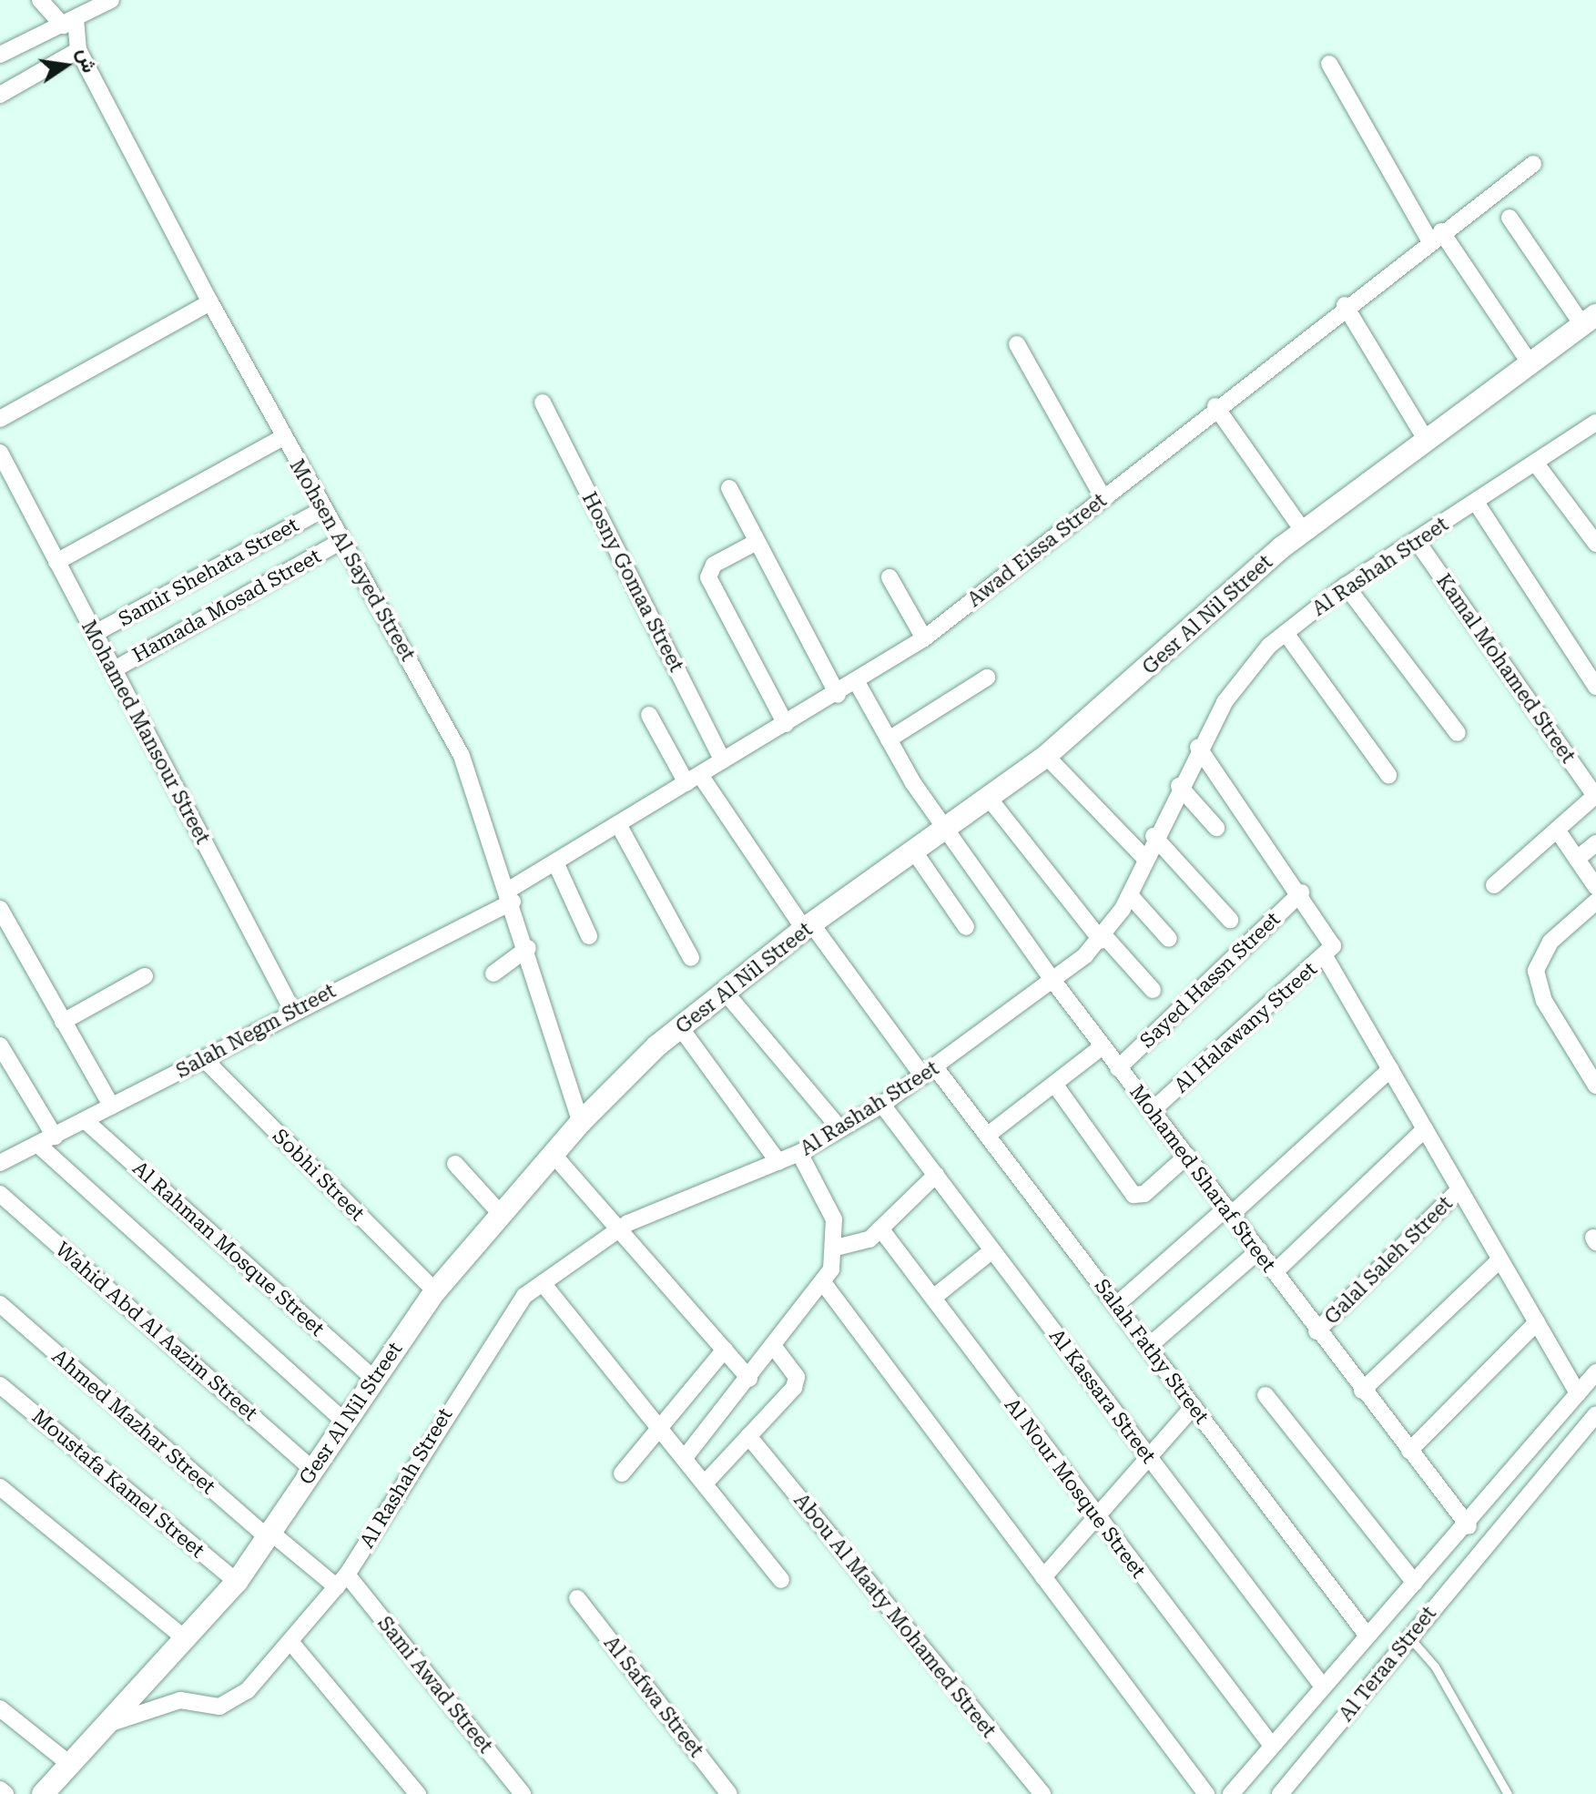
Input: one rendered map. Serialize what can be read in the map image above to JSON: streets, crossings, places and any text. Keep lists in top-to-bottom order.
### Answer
{
  "streets": {
    "street": [
      "Awad Eissa Street",
      "Mohsen Al Sayed Street",
      "Al Rashah Street",
      "Samir Shehata Street",
      "Hosny Gomaa Street",
      "Hamada Mosad Street",
      "Gesr Al Nil Street",
      "Kamal Mohamed Street",
      "Mohamed Mansour Street",
      "Sayed Hassn Street",
      "Al Halawany Street",
      "Salah Negm Street",
      "Sobhi Street",
      "Mohamed Sharaf Street",
      "Al Rahman Mosque Street",
      "Galal Saleh Street",
      "Wahid Abd Al Aazim Street",
      "Salah Fathy Street",
      "Al Kassara Street",
      "Ahmed Mazhar Street",
      "Moustafa Kamel Street",
      "Al Nour Mosque Street",
      "Abou Al Maaty Mohamed Street",
      "Al Teraa Street",
      "Sami Awad Street",
      "Al Safwa Street"
    ]
  },
  "crossings": [
    ["Awad Eissa Street", "Mohsen Al Sayed Street"],
    ["Awad Eissa Street", "Hosny Gomaa Street"],
    ["Awad Eissa Street", "Salah Negm Street"],
    ["Awad Eissa Street", "Mohamed Sharaf Street"],
    ["Awad Eissa Street", "Salah Fathy Street"],
    ["Mohsen Al Sayed Street", "Samir Shehata Street"],
    ["Mohsen Al Sayed Street", "Hamada Mosad Street"],
    ["Mohsen Al Sayed Street", "Gesr Al Nil Street"],
    ["Mohsen Al Sayed Street", "Salah Negm Street"],
    ["Al Rashah Street", "Gesr Al Nil Street"],
    ["Al Rashah Street", "Kamal Mohamed Street"],
    ["Al Rashah Street", "Mohamed Sharaf Street"],
    ["Al Rashah Street", "Salah Fathy Street"],
    ["Al Rashah Street", "Al Kassara Street"],
    ["Al Rashah Street", "Ahmed Mazhar Street"],
    ["Al Rashah Street", "Sami Awad Street"],
    ["Samir Shehata Street", "Mohamed Mansour Street"],
    ["Hamada Mosad Street", "Mohamed Mansour Street"],
    ["Gesr Al Nil Street", "Sobhi Street"],
    ["Gesr Al Nil Street", "Mohamed Sharaf Street"],
    ["Gesr Al Nil Street", "Al Rahman Mosque Street"],
    ["Gesr Al Nil Street", "Wahid Abd Al Aazim Street"],
    ["Gesr Al Nil Street", "Salah Fathy Street"],
    ["Gesr Al Nil Street", "Ahmed Mazhar Street"],
    ["Gesr Al Nil Street", "Moustafa Kamel Street"],
    ["Mohamed Mansour Street", "Salah Negm Street"],
    ["Sayed Hassn Street", "Mohamed Sharaf Street"],
    ["Al Halawany Street", "Mohamed Sharaf Street"],
    ["Salah Negm Street", "Sobhi Street"],
    ["Salah Negm Street", "Al Rahman Mosque Street"],
    ["Mohamed Sharaf Street", "Galal Saleh Street"],
    ["Ahmed Mazhar Street", "Sami Awad Street"]
  ],
  "north": "right"
}
